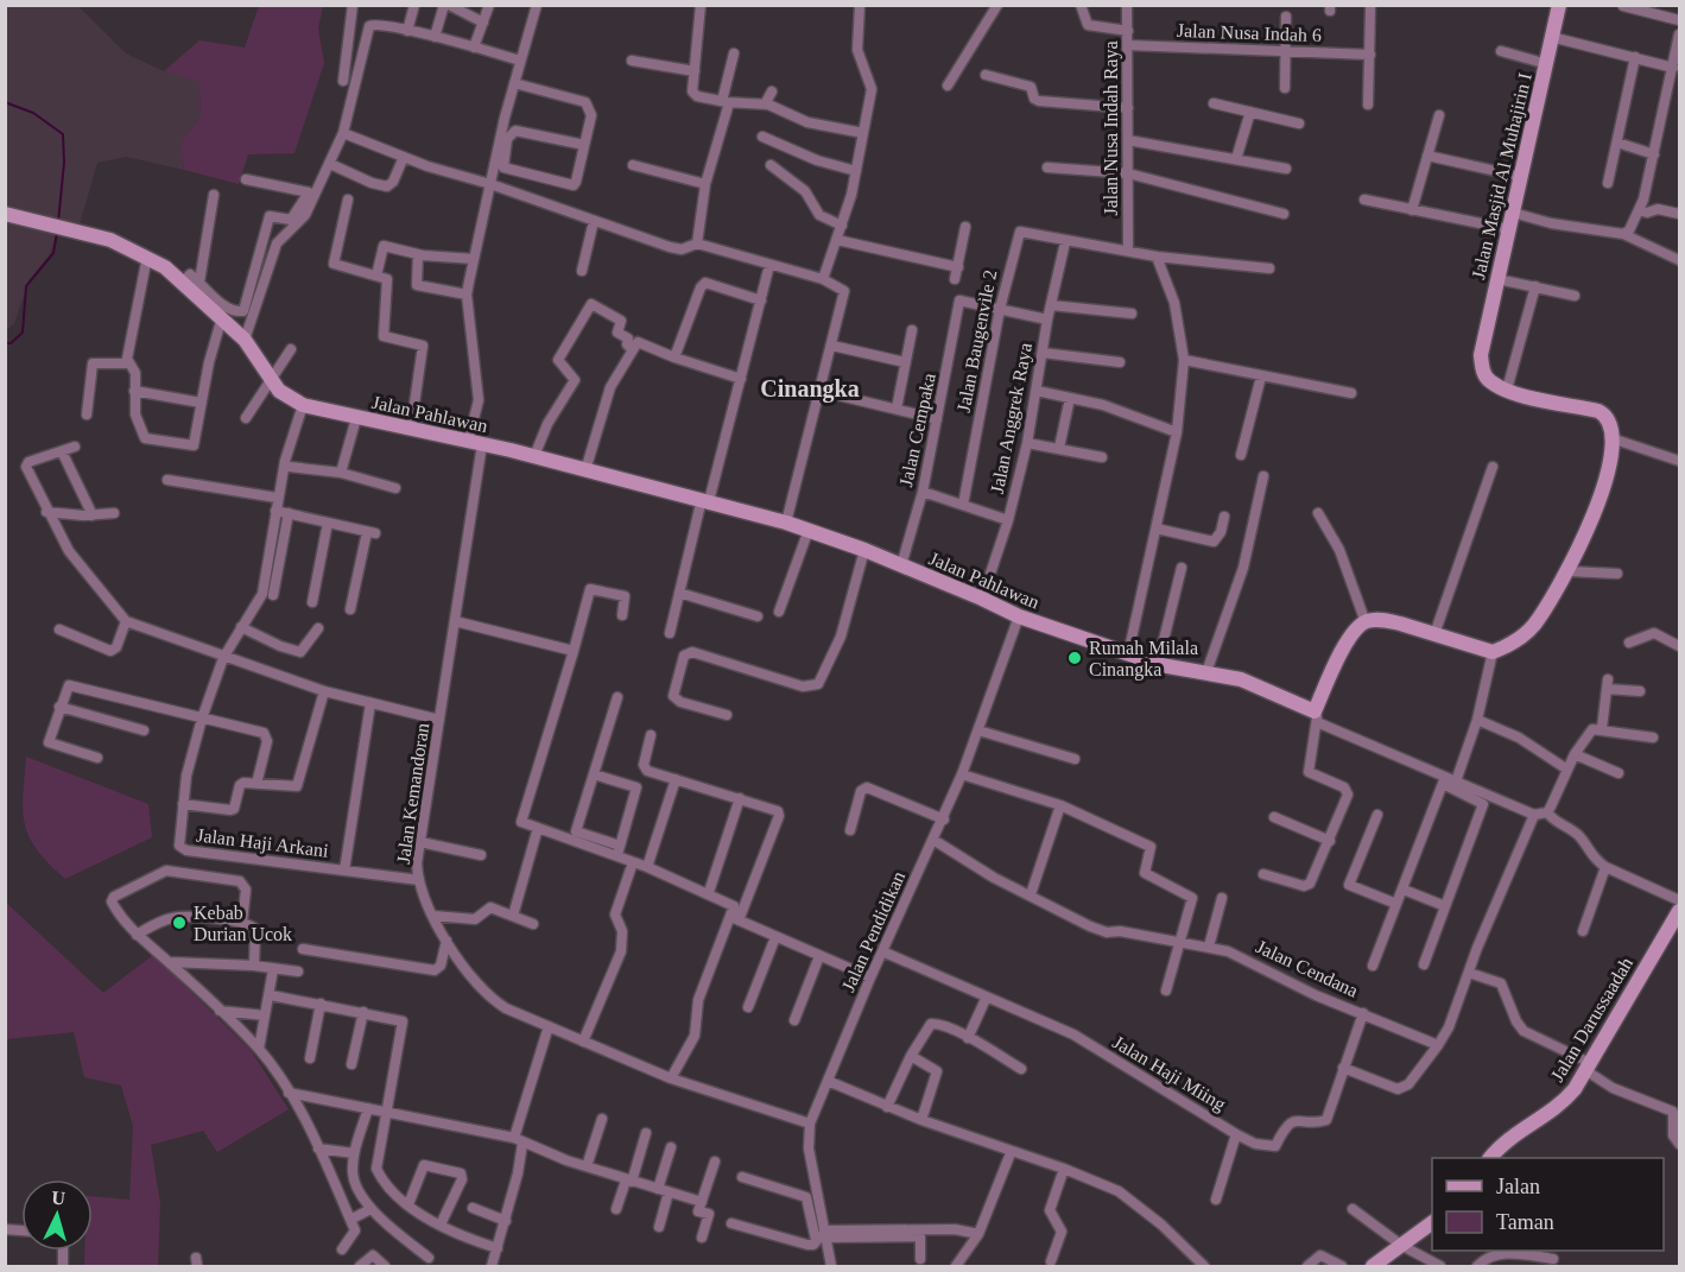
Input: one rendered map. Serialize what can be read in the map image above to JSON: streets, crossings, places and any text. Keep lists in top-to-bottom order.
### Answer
{
  "streets": {
    "street": [
      "Jalan Nusa Indah 6",
      "Jalan Nusa Indah Raya",
      "Jalan Masjid Al Muhajirin I",
      "Jalan Baugenvile 2",
      "Jalan Pahlawan",
      "Jalan Anggrek Raya",
      "Jalan Cempaka",
      "Jalan Kemandoran",
      "Jalan Haji Arkani",
      "Jalan Pendidikan",
      "Jalan Cendana",
      "Jalan Darussaadah",
      "Jalan Haji Miing"
    ]
  },
  "crossings": [
    ["Jalan Nusa Indah 6", "Jalan Nusa Indah Raya"],
    ["Jalan Baugenvile 2", "Jalan Anggrek Raya"],
    ["Jalan Baugenvile 2", "Jalan Cempaka"],
    ["Jalan Pahlawan", "Jalan Anggrek Raya"],
    ["Jalan Pahlawan", "Jalan Cempaka"],
    ["Jalan Pahlawan", "Jalan Kemandoran"],
    ["Jalan Pahlawan", "Jalan Haji Arkani"],
    ["Jalan Pahlawan", "Jalan Pendidikan"],
    ["Jalan Kemandoran", "Jalan Haji Arkani"],
    ["Jalan Kemandoran", "Jalan Pendidikan"],
    ["Jalan Pendidikan", "Jalan Cendana"],
    ["Jalan Pendidikan", "Jalan Haji Miing"],
    ["Jalan Cendana", "Jalan Haji Miing"]
  ],
  "districts": ["Cinangka"],
  "places": ["Rumah Milala Cinangka", "Kebab Durian Ucok"],
  "legend": ["Jalan", "Taman"],
  "north": "top"
}
